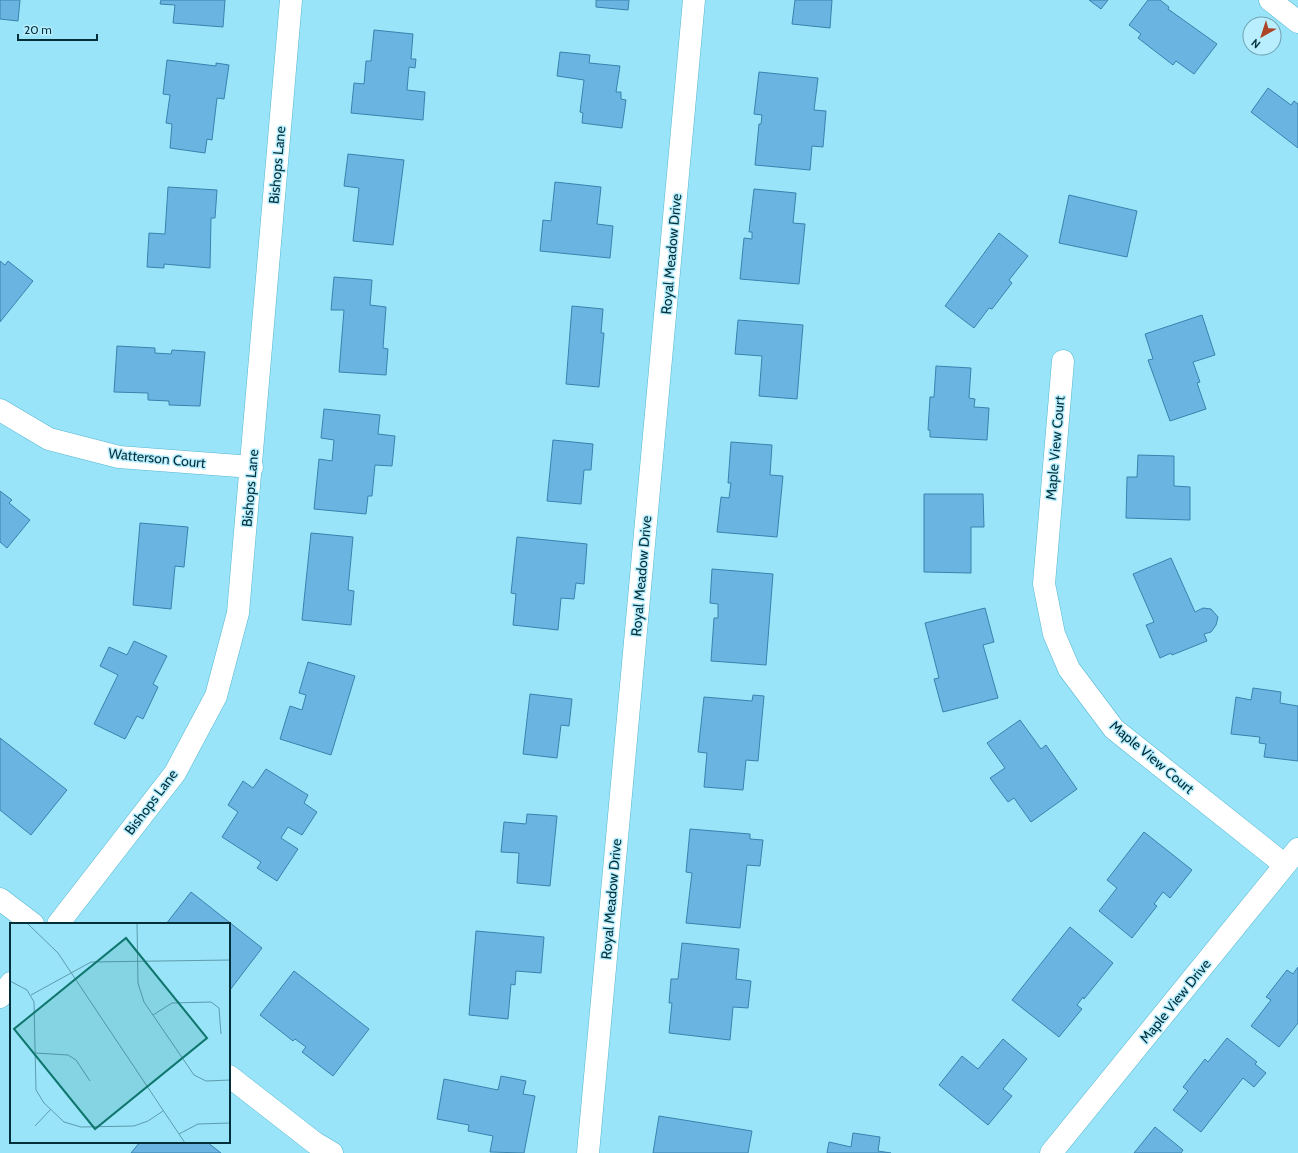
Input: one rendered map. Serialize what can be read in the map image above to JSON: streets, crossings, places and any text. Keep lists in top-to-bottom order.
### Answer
{
  "streets": {
    "street": [
      "Bishops Lane",
      "Royal Meadow Drive",
      "Maple View Court",
      "Watterson Court",
      "Maple View Drive"
    ]
  },
  "crossings": [
    ["Bishops Lane", "Watterson Court"],
    ["Maple View Court", "Maple View Drive"]
  ],
  "scale_bar": "20 m",
  "north": "bottom left"
}
